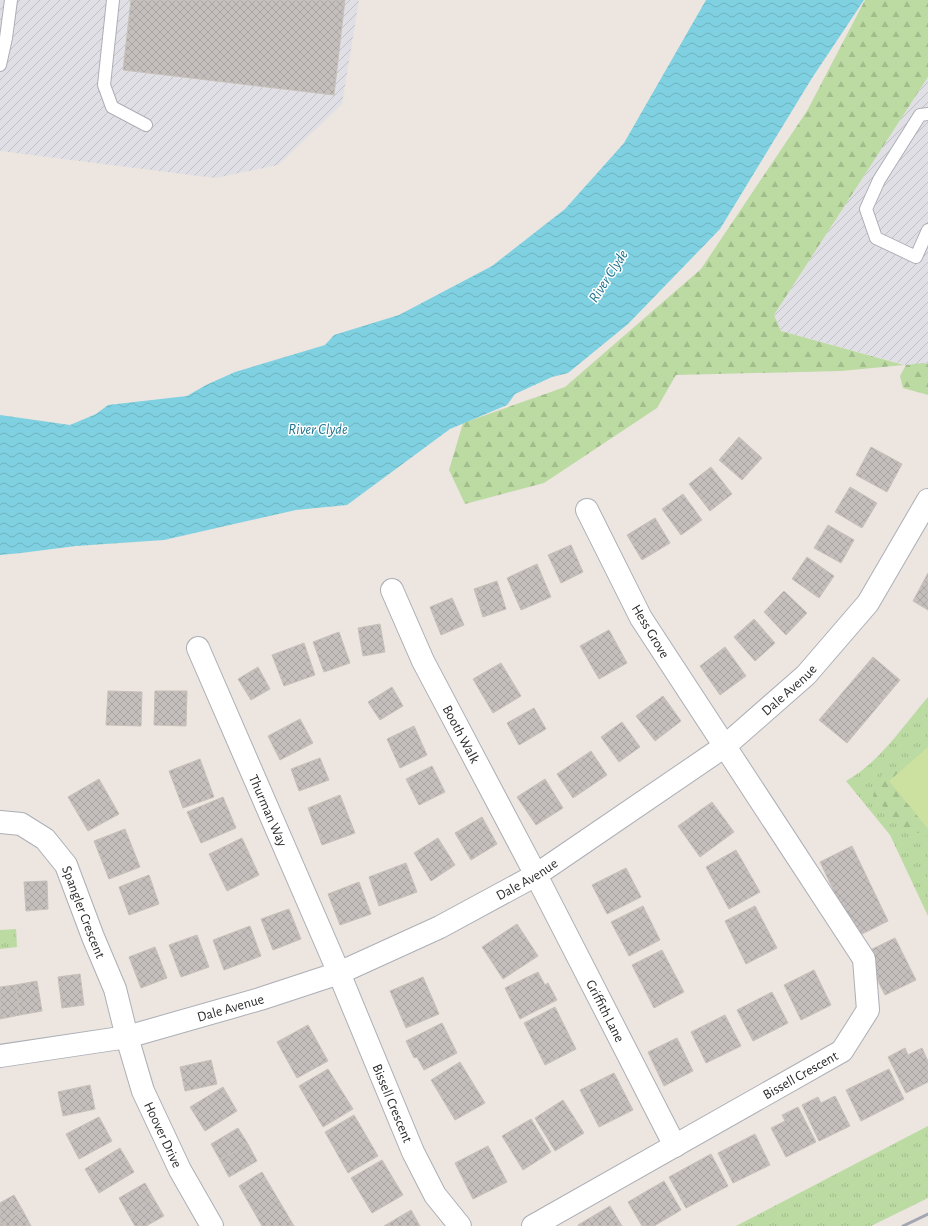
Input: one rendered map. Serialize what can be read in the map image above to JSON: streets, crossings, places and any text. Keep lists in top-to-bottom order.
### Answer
{
  "streets": {
    "street": [
      "Hess Grove",
      "Dale Avenue",
      "Booth Walk",
      "Thurman Way",
      "Spangler Crescent",
      "Griffith Lane",
      "Bissell Crescent",
      "Hoover Drive"
    ]
  },
  "crossings": [
    ["Hess Grove", "Dale Avenue"],
    ["Hess Grove", "Bissell Crescent"],
    ["Dale Avenue", "Booth Walk"],
    ["Dale Avenue", "Thurman Way"],
    ["Dale Avenue", "Spangler Crescent"],
    ["Dale Avenue", "Griffith Lane"],
    ["Dale Avenue", "Bissell Crescent"],
    ["Dale Avenue", "Hoover Drive"],
    ["Booth Walk", "Griffith Lane"],
    ["Thurman Way", "Bissell Crescent"],
    ["Spangler Crescent", "Hoover Drive"],
    ["Griffith Lane", "Bissell Crescent"]
  ],
  "water": ["River Clyde"]
}
